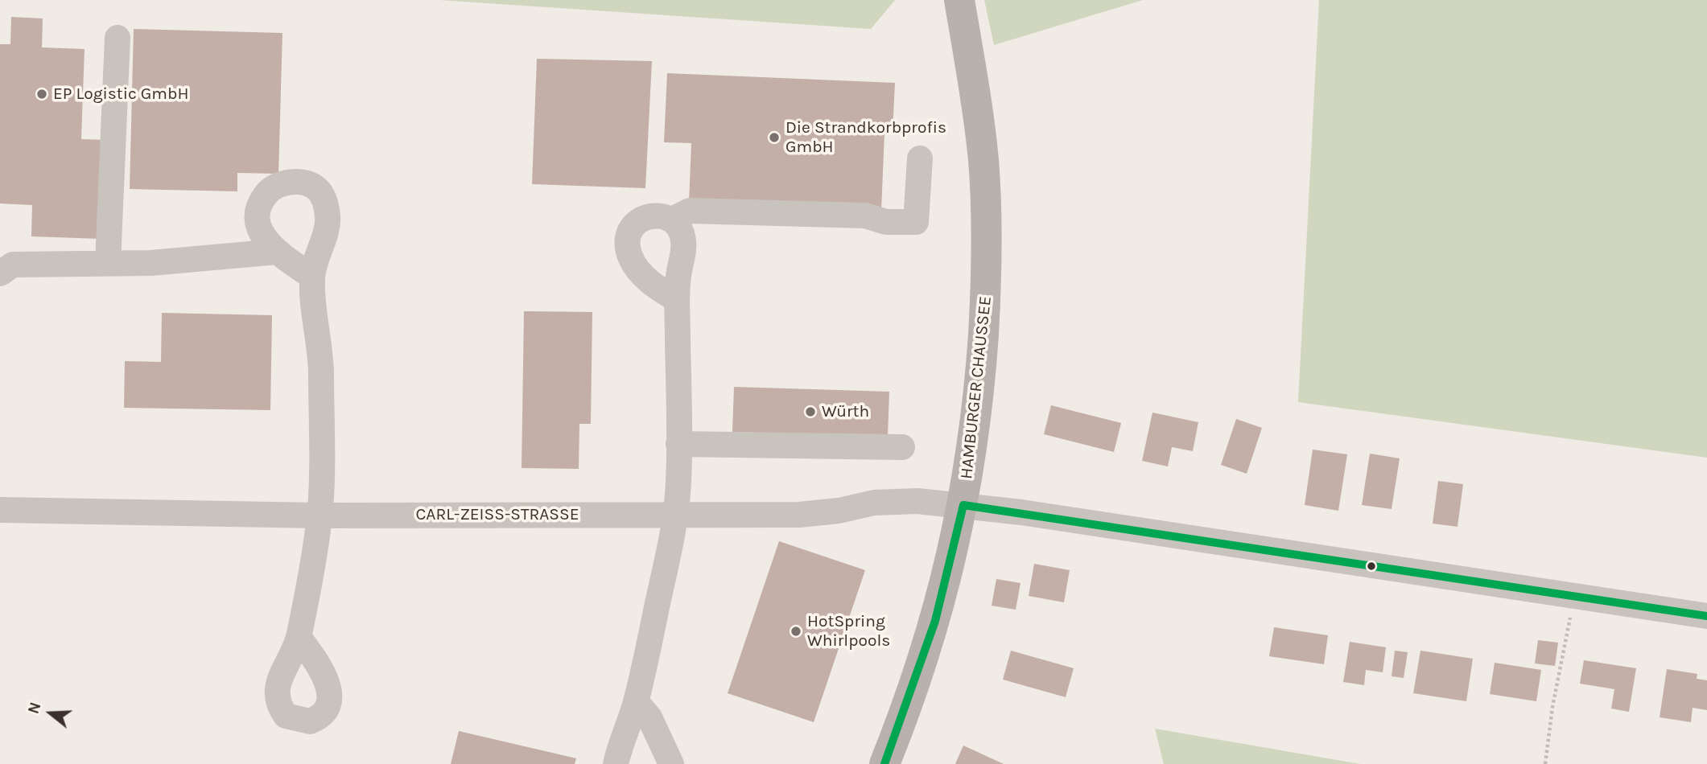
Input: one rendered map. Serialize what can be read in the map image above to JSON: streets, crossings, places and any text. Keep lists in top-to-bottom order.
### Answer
{
  "streets": {
    "main road": ["HAMBURGER CHAUSSEE"],
    "street": ["CARL-ZEISS-STRASSE"]
  },
  "crossings": [
    ["HAMBURGER CHAUSSEE", "CARL-ZEISS-STRASSE"]
  ],
  "places": [
    "EP Logistic GmbH",
    "Die Strandkorbprofis GmbH",
    "Würth",
    "HotSpring Whirlpools"
  ],
  "north": "left"
}
